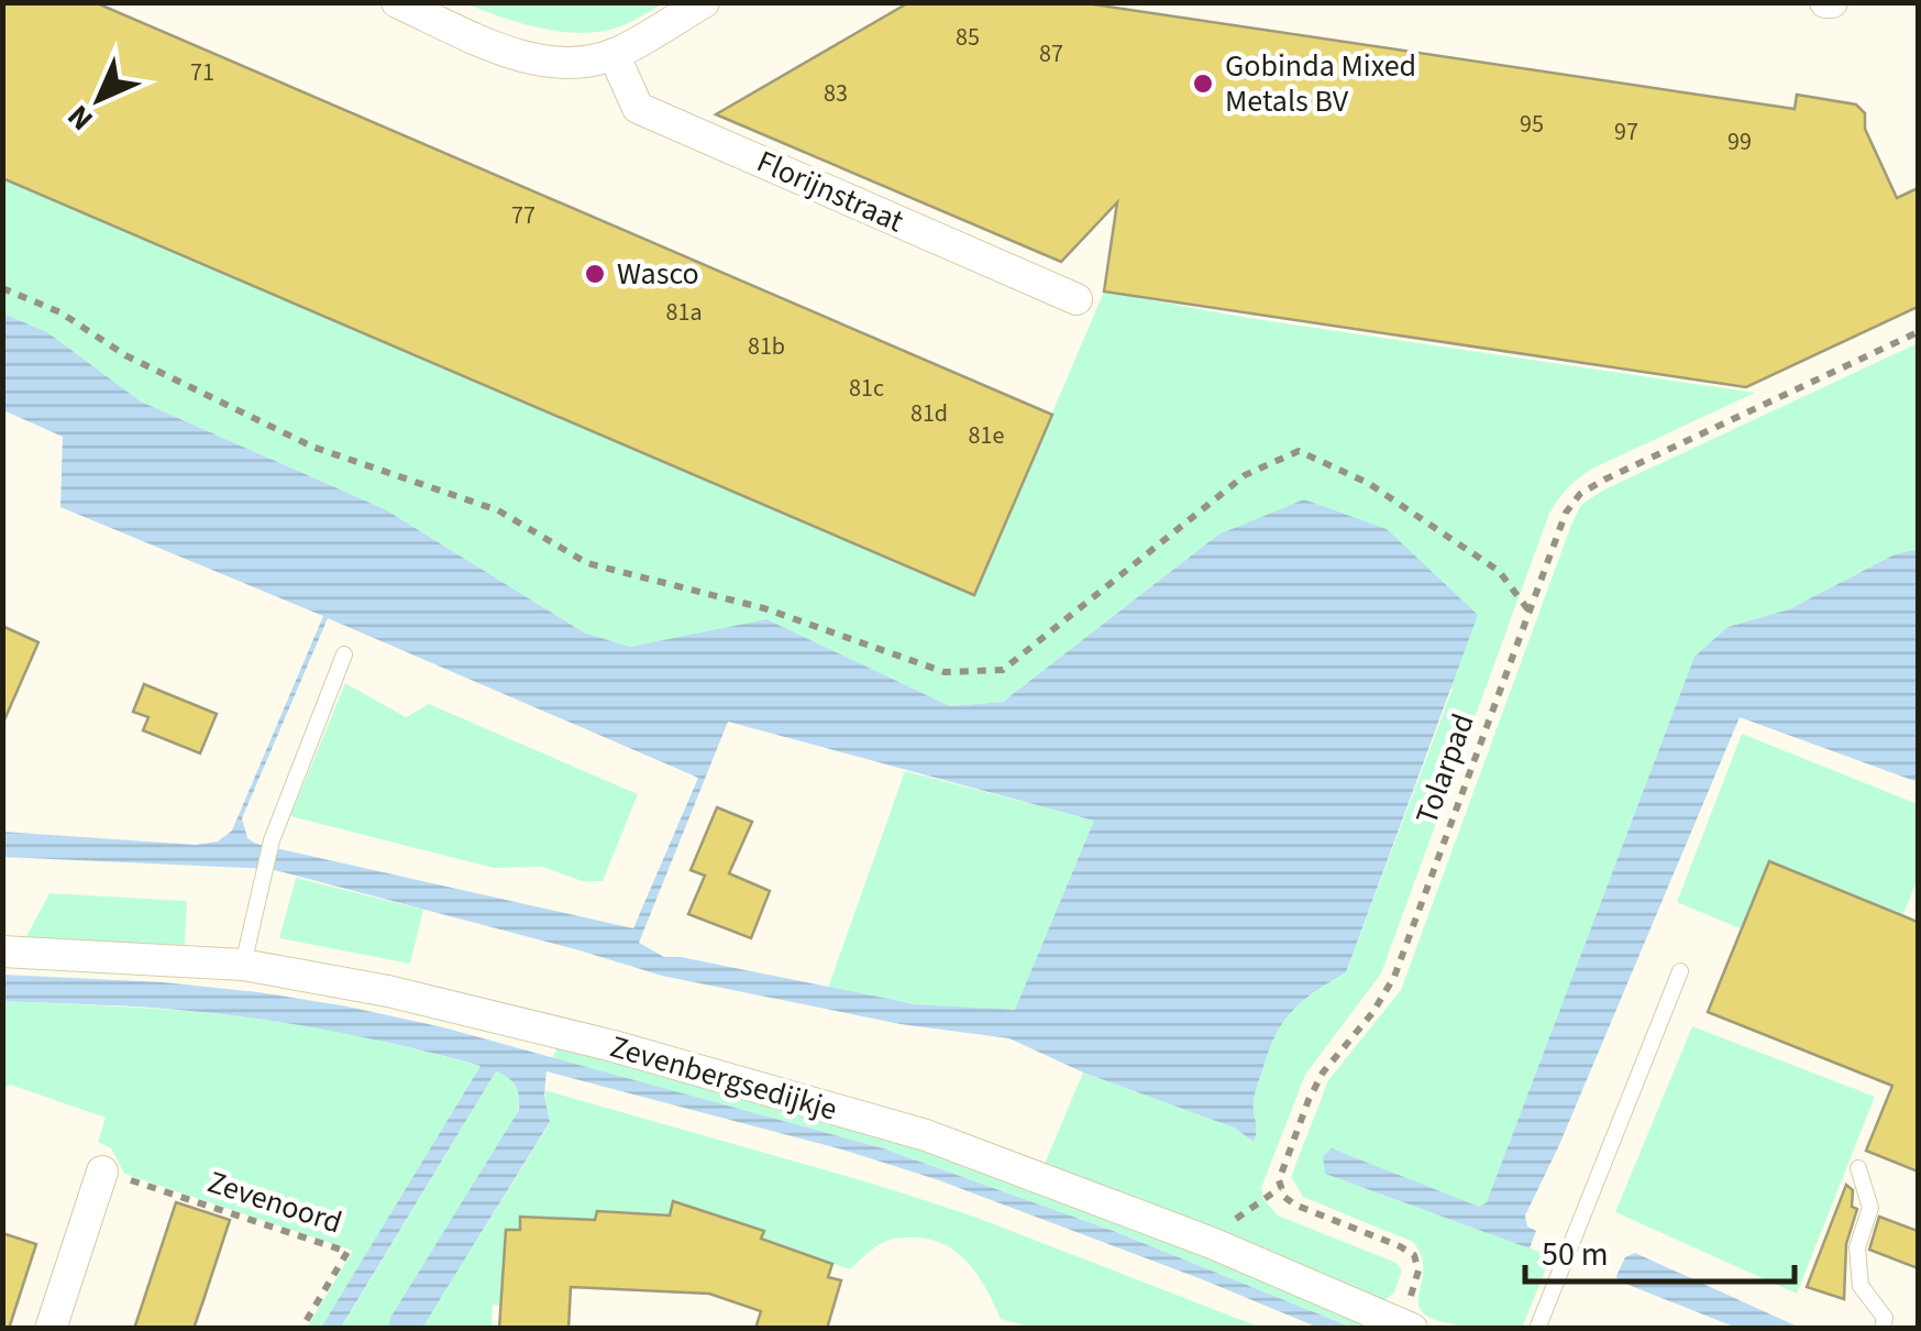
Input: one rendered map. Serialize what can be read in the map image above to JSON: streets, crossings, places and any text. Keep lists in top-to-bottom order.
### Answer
{
  "streets": {
    "street": ["Florijnstraat", "Zevenbergsedijkje"],
    "path": ["Tolarpad", "Zevenoord"]
  },
  "places": ["Gobinda Mixed Metals BV", "Wasco"],
  "house_numbers": [
    "85",
    "87",
    "71",
    "83",
    "95",
    "97",
    "99",
    "77",
    "81a",
    "81b",
    "81c",
    "81d",
    "81e"
  ],
  "scale_bar": "50 m",
  "north": "bottom left"
}
